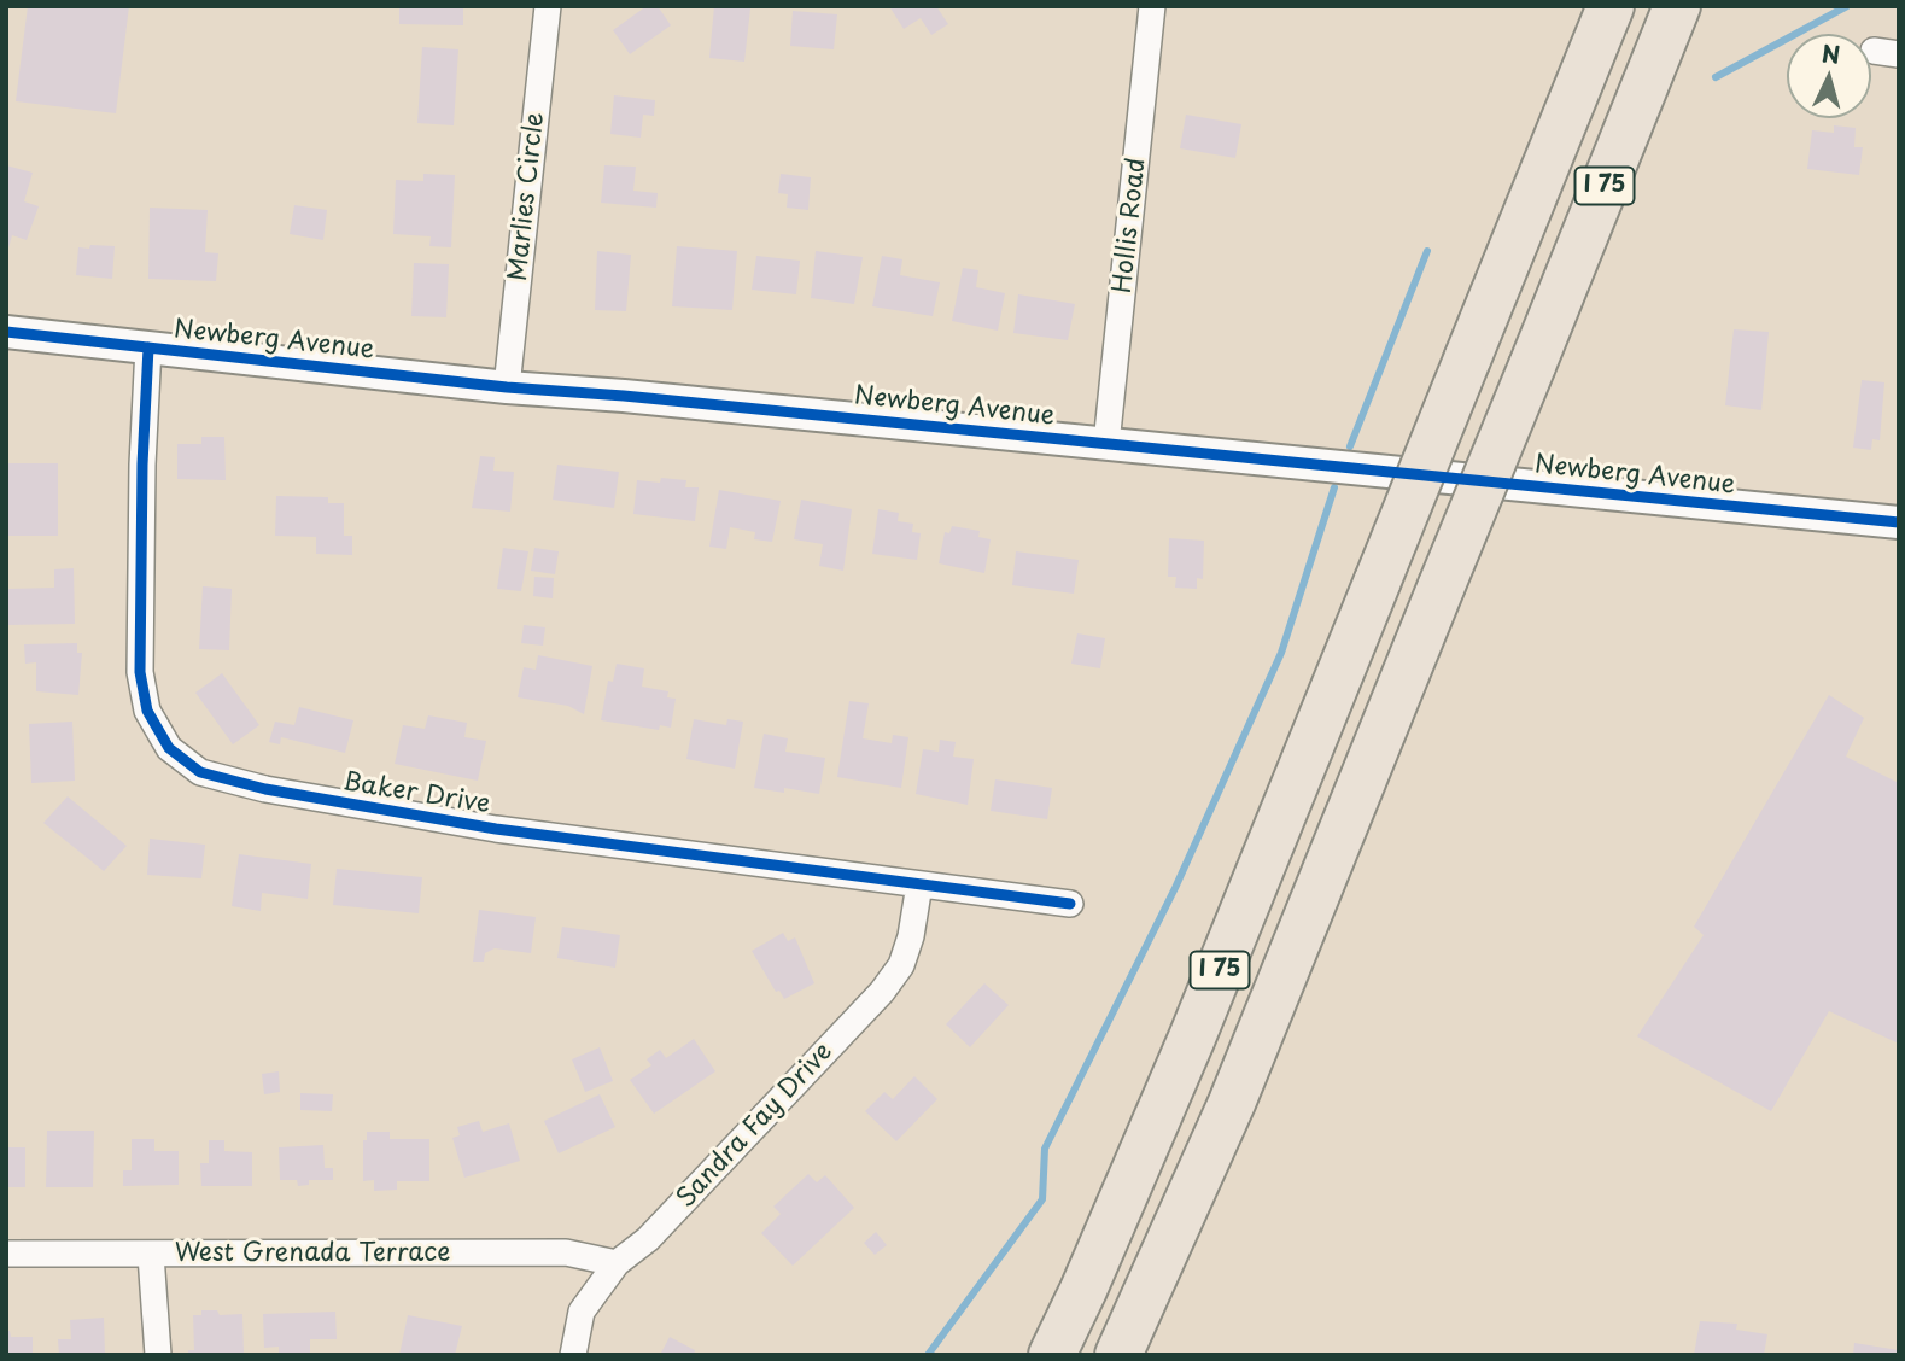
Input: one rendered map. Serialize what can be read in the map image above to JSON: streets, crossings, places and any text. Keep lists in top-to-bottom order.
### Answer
{
  "streets": {
    "highway": ["I 75"],
    "street": [
      "Marlies Circle",
      "Hollis Road",
      "Newberg Avenue",
      "Baker Drive",
      "Sandra Fay Drive",
      "West Grenada Terrace"
    ]
  },
  "crossings": [
    ["Marlies Circle", "Newberg Avenue"],
    ["Hollis Road", "Newberg Avenue"],
    ["Newberg Avenue", "Baker Drive"],
    ["Baker Drive", "Sandra Fay Drive"],
    ["Sandra Fay Drive", "West Grenada Terrace"]
  ],
  "north": "top"
}
